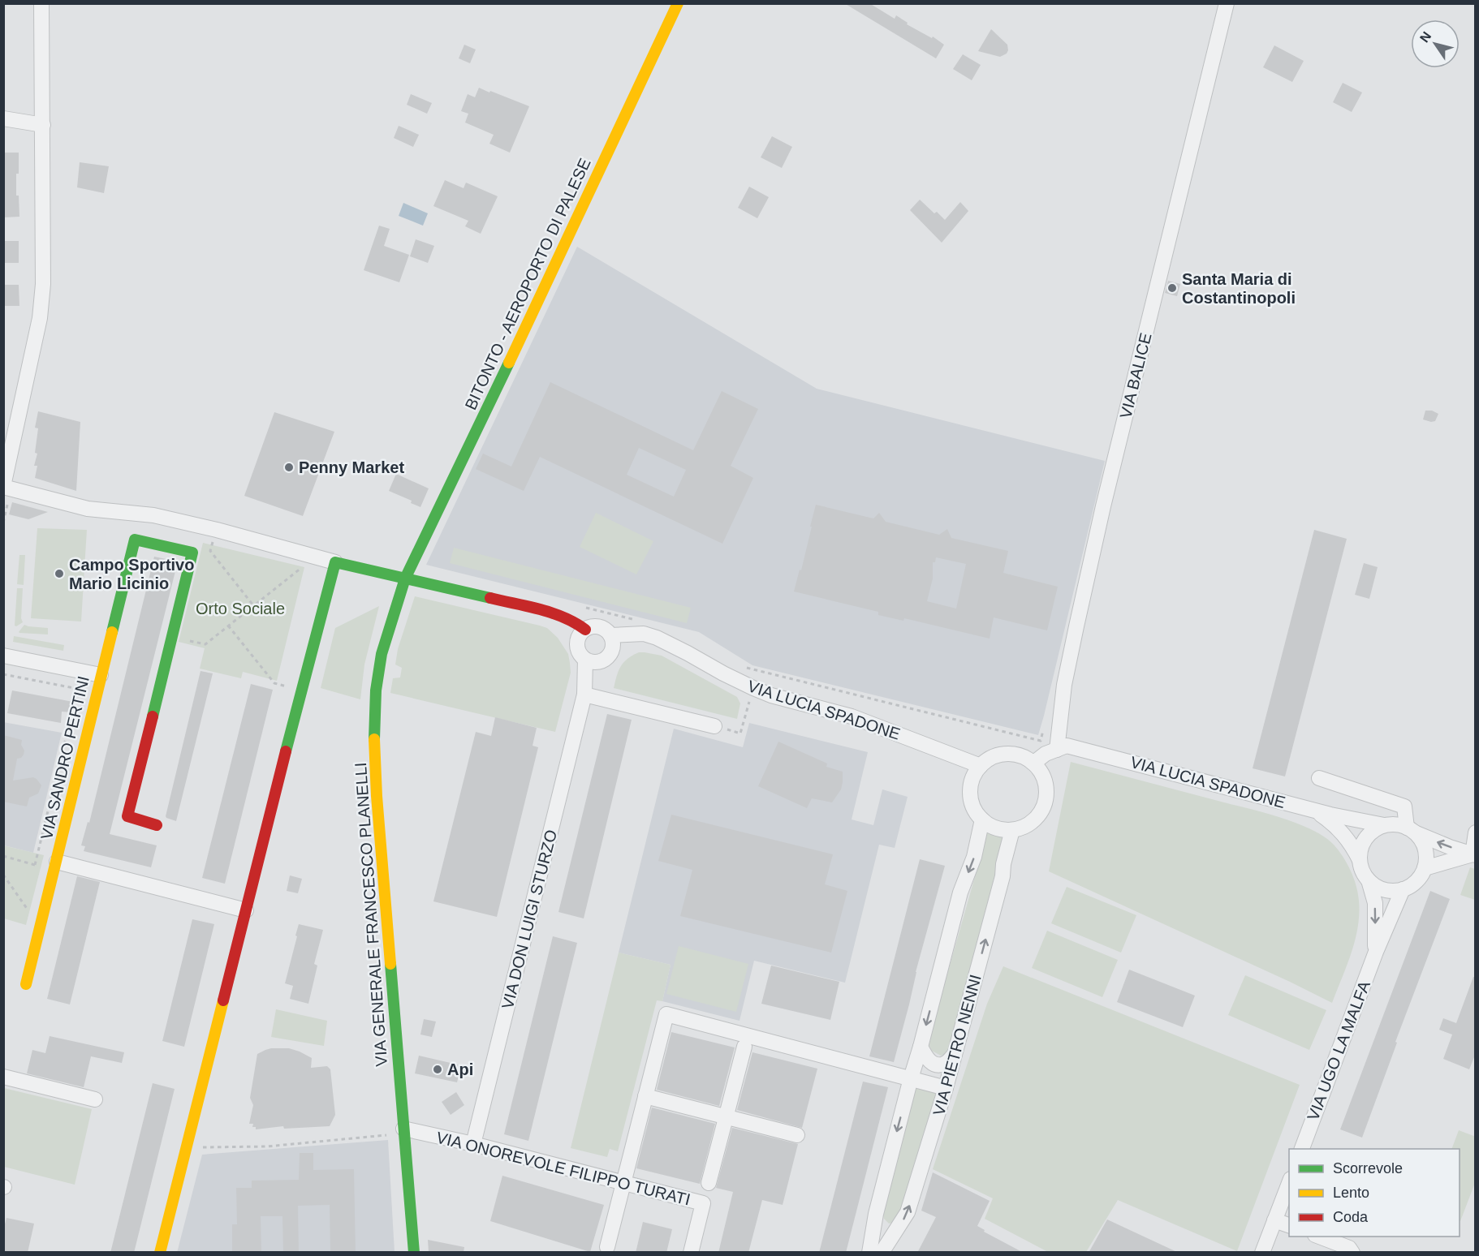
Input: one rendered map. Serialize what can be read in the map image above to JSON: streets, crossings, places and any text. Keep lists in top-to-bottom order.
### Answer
{
  "streets": {
    "street": [
      "BITONTO - AEROPORTO DI PALESE",
      "VIA BALICE",
      "VIA LUCIA SPADONE",
      "VIA SANDRO PERTINI",
      "VIA GENERALE FRANCESCO PLANELLI",
      "VIA DON LUIGI STURZO",
      "VIA PIETRO NENNI",
      "VIA UGO LA MALFA",
      "VIA ONOREVOLE FILIPPO TURATI"
    ]
  },
  "crossings": [
    ["BITONTO - AEROPORTO DI PALESE", "VIA GENERALE FRANCESCO PLANELLI"],
    ["VIA BALICE", "VIA LUCIA SPADONE"],
    ["VIA LUCIA SPADONE", "VIA PIETRO NENNI"],
    ["VIA LUCIA SPADONE", "VIA UGO LA MALFA"],
    ["VIA GENERALE FRANCESCO PLANELLI", "VIA ONOREVOLE FILIPPO TURATI"],
    ["VIA DON LUIGI STURZO", "VIA ONOREVOLE FILIPPO TURATI"]
  ],
  "parks": ["Orto Sociale"],
  "places": [
    "Santa Maria di Costantinopoli",
    "Penny Market",
    "Campo Sportivo Mario Licinio",
    "Api"
  ],
  "legend": ["Scorrevole", "Lento", "Coda"],
  "north": "top left"
}
